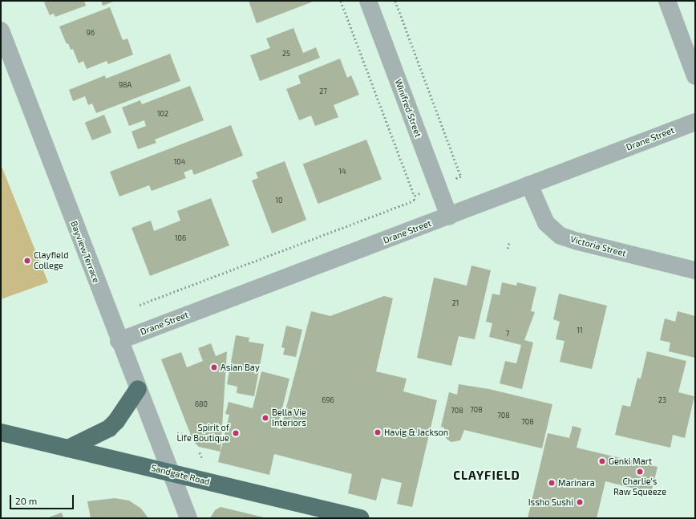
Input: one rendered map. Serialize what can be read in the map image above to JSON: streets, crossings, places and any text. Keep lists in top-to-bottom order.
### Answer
{
  "streets": {
    "highway": ["Sandgate Road"],
    "street": [
      "Winifred Street",
      "Drane Street",
      "Victoria Street",
      "Bayview Terrace"
    ]
  },
  "crossings": [
    ["Winifred Street", "Drane Street"],
    ["Drane Street", "Victoria Street"],
    ["Drane Street", "Bayview Terrace"],
    ["Bayview Terrace", "Sandgate Road"]
  ],
  "districts": ["CLAYFIELD"],
  "places": [
    "Clayfield College",
    "Asian Bay",
    "Bella Vie Interiors",
    "Havig & Jackson",
    "Spirit of Life Boutique",
    "Genki Mart",
    "Charlie's Raw Squeeze",
    "Marinara",
    "Issho Sushi"
  ],
  "house_numbers": [
    "96",
    "25",
    "98A",
    "27",
    "102",
    "104",
    "14",
    "10",
    "106",
    "21",
    "11",
    "7",
    "696",
    "23",
    "680",
    "708",
    "708",
    "708",
    "708"
  ],
  "scale_bar": "20 m"
}
